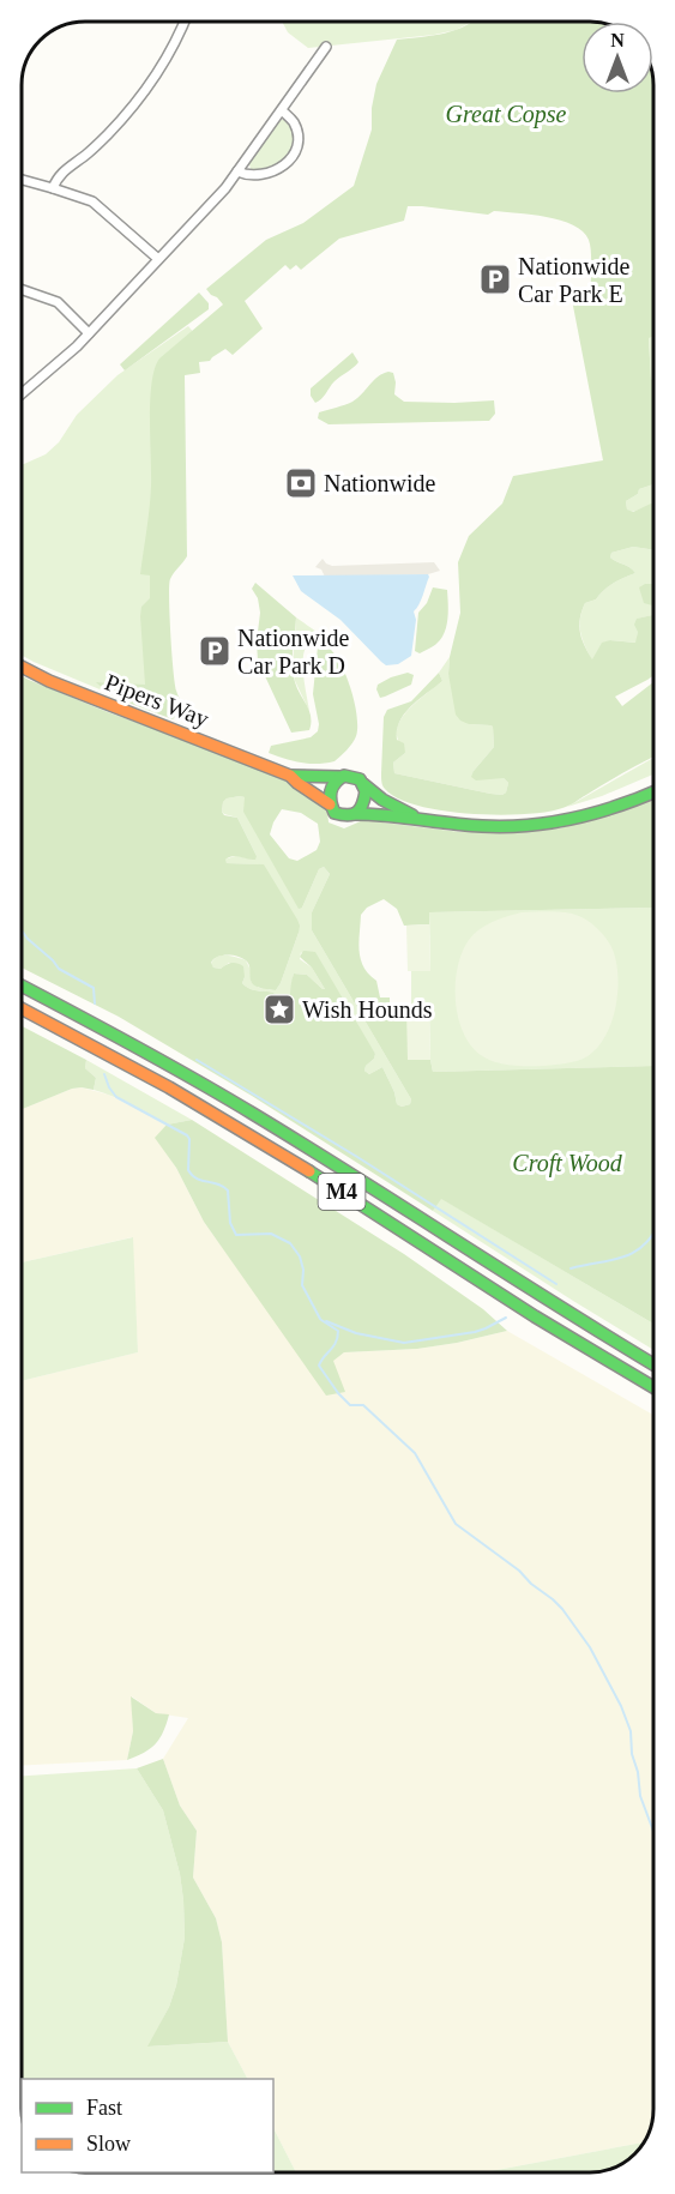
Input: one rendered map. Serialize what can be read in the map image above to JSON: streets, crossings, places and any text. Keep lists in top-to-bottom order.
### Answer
{
  "streets": {
    "main road": ["Pipers Way", "M4"]
  },
  "parks": ["Great Copse", "Croft Wood"],
  "places": {
    "parking": ["Nationwide Car Park E", "Nationwide Car Park D"],
    "bank": ["Nationwide"],
    "place": ["Wish Hounds"]
  },
  "legend": ["Fast", "Slow"],
  "north": "top"
}
